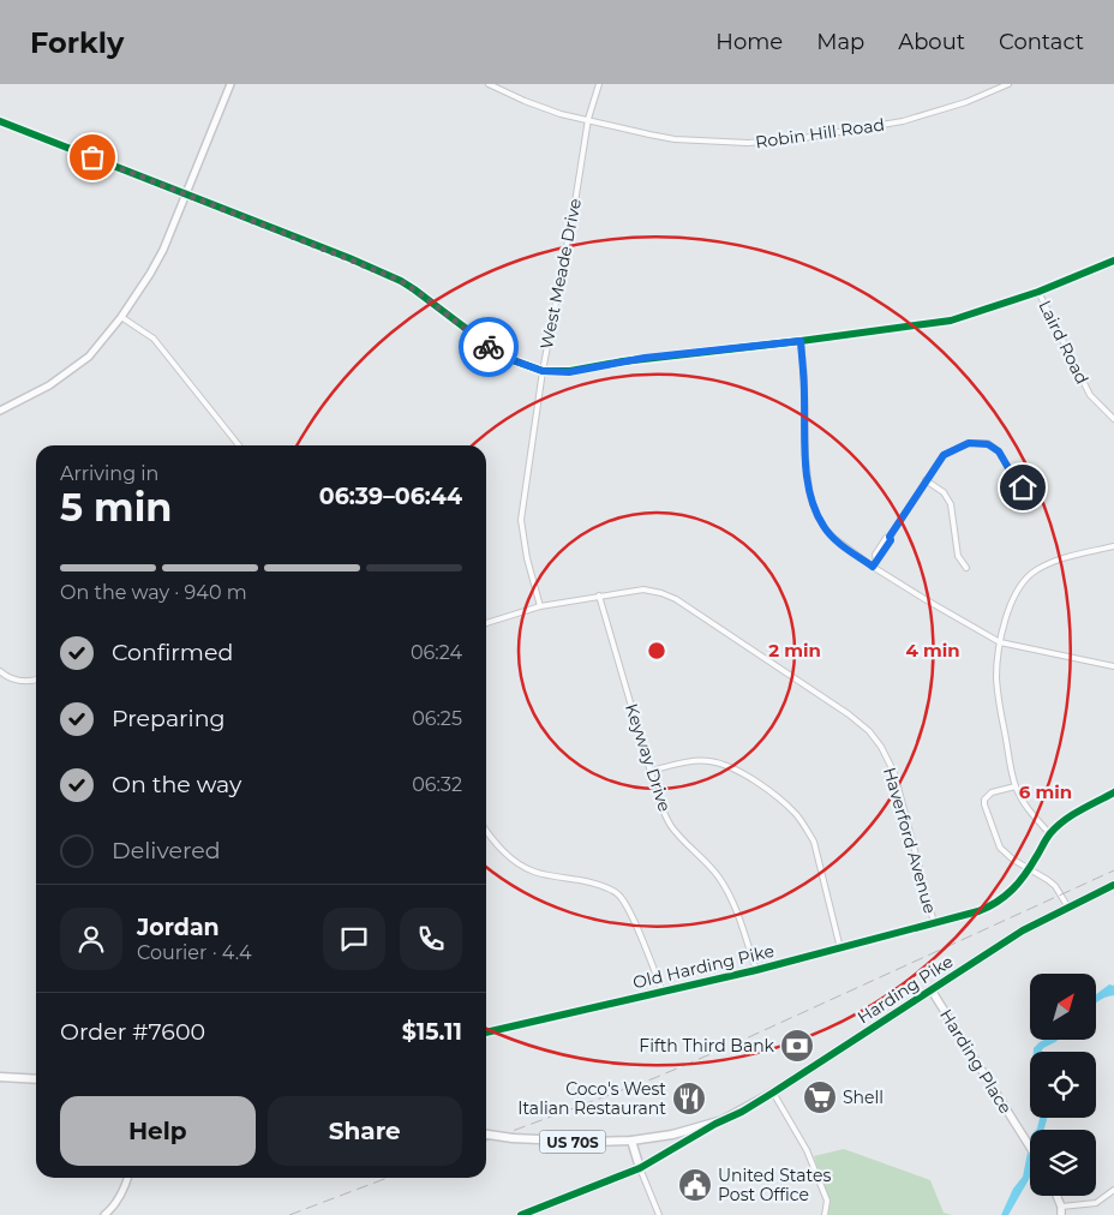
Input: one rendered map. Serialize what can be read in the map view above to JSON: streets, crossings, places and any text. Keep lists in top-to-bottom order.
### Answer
{
  "streets": {
    "main road": ["Harding Pike", "Harding Place", "US 70S"],
    "street": [
      "Robin Hill Road",
      "West Meade Drive",
      "Laird Road",
      "Keyway Drive",
      "Haverford Avenue",
      "Old Harding Pike"
    ]
  },
  "crossings": [
    ["Robin Hill Road", "West Meade Drive"],
    ["West Meade Drive", "Haverford Avenue"],
    ["Keyway Drive", "Haverford Avenue"],
    ["Keyway Drive", "Old Harding Pike"],
    ["Haverford Avenue", "Old Harding Pike"],
    ["Harding Pike", "Harding Place"]
  ],
  "places": {
    "bank": ["Fifth Third Bank"],
    "supermarket": ["Shell"],
    "restaurant": ["Coco's West Italian Restaurant"],
    "public building": ["United States Post Office"]
  },
  "north": "top right",
  "page": {
    "header": "Forkly",
    "nav": [
      "Home",
      "Map",
      "About",
      "Contact"
    ],
    "heading": ["5 min", "Arriving in", "06:39–06:44"],
    "panel": [
      "Jordan",
      "Courier · 4.4",
      "Order #7600",
      "$15.11"
    ],
    "bar": "On the way · 940 m",
    "list": [
      ["Confirmed", "06:24"],
      ["Preparing", "06:25"],
      ["On the way", "06:32"],
      "Delivered"
    ],
    "buttons": ["Help", "Share"]
  },
  "rings": ["2 min", "4 min", "6 min"]
}
